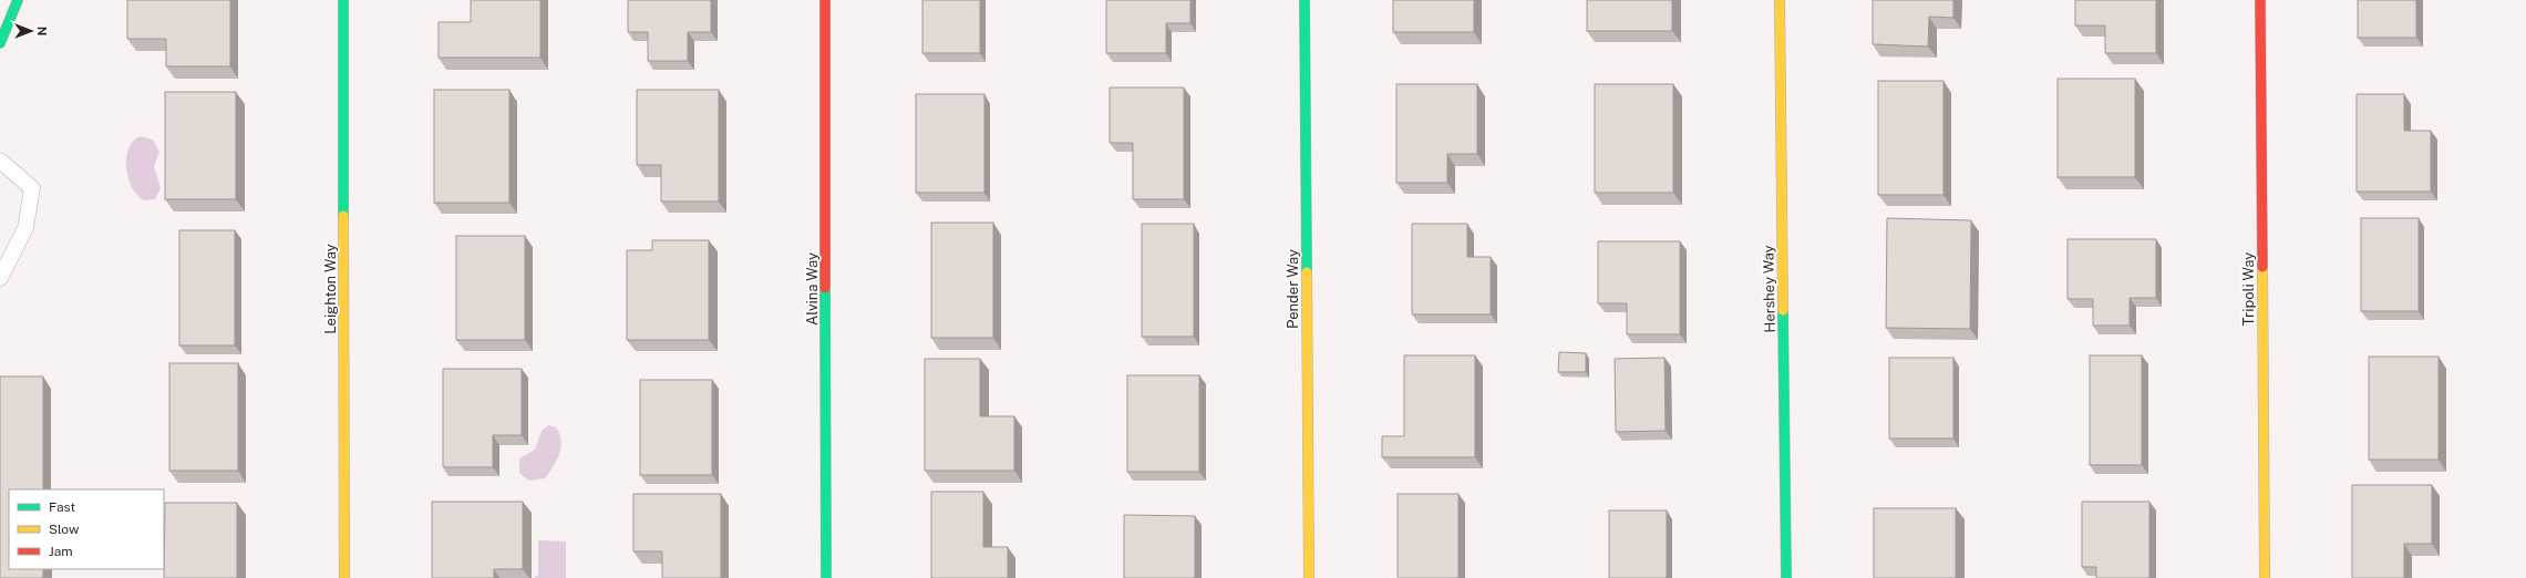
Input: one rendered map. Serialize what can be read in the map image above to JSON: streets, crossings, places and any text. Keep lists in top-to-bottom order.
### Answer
{
  "streets": {
    "street": [
      "Leighton Way",
      "Alvina Way",
      "Pender Way",
      "Hershey Way",
      "Tripoli Way"
    ]
  },
  "legend": ["Fast", "Slow", "Jam"],
  "north": "right"
}
